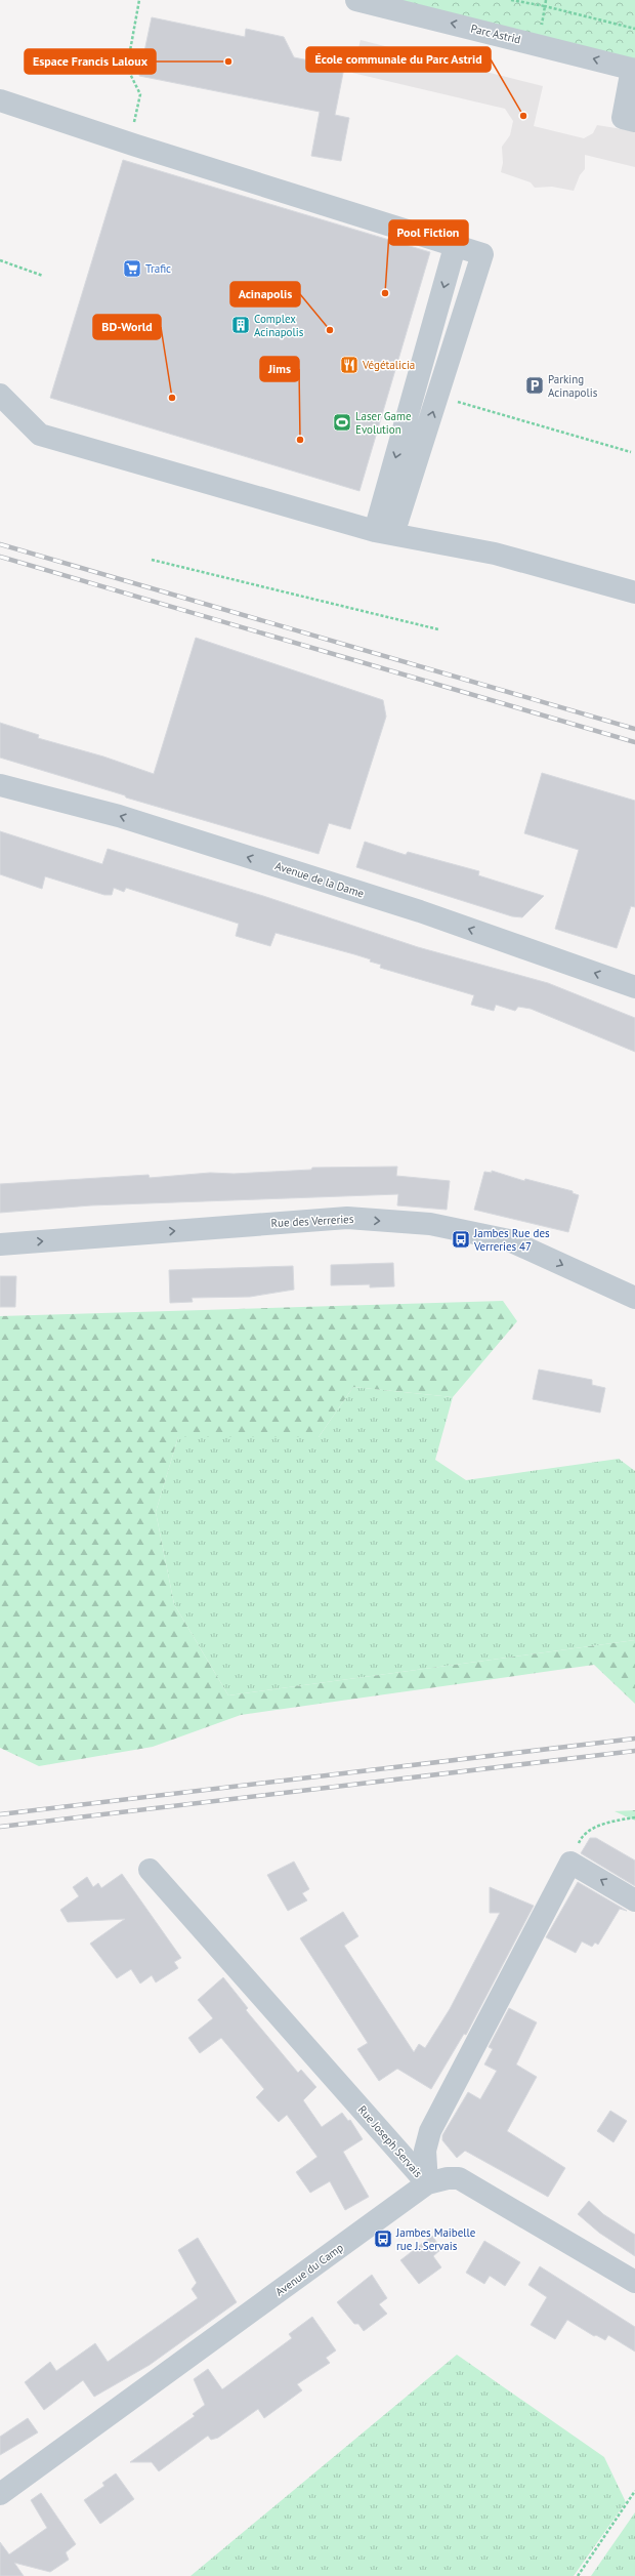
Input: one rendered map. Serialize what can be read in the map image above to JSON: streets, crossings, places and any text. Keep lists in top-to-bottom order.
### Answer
{
  "streets": {
    "street": [
      "Parc Astrid",
      "Avenue de la Dame",
      "Rue des Verreries",
      "Rue Joseph Servais",
      "Avenue du Camp"
    ]
  },
  "crossings": [
    ["Rue Joseph Servais", "Avenue du Camp"]
  ],
  "one_way": ["Parc Astrid", "Avenue de la Dame", "Rue des Verreries"],
  "places": {
    "other": [
      "Espace Francis Laloux",
      "École communale du Parc Astrid",
      "Pool Fiction",
      "Acinapolis",
      "BD-World",
      "Jims"
    ],
    "supermarket": ["Trafic"],
    "building": ["Complex Acinapolis"],
    "restaurant": ["Végétalicia"],
    "parking": ["Parking Acinapolis"],
    "sports": ["Laser Game Evolution"],
    "bus stop": ["Jambes Rue des Verreries 47", "Jambes Maibelle rue J. Servais"]
  }
}
